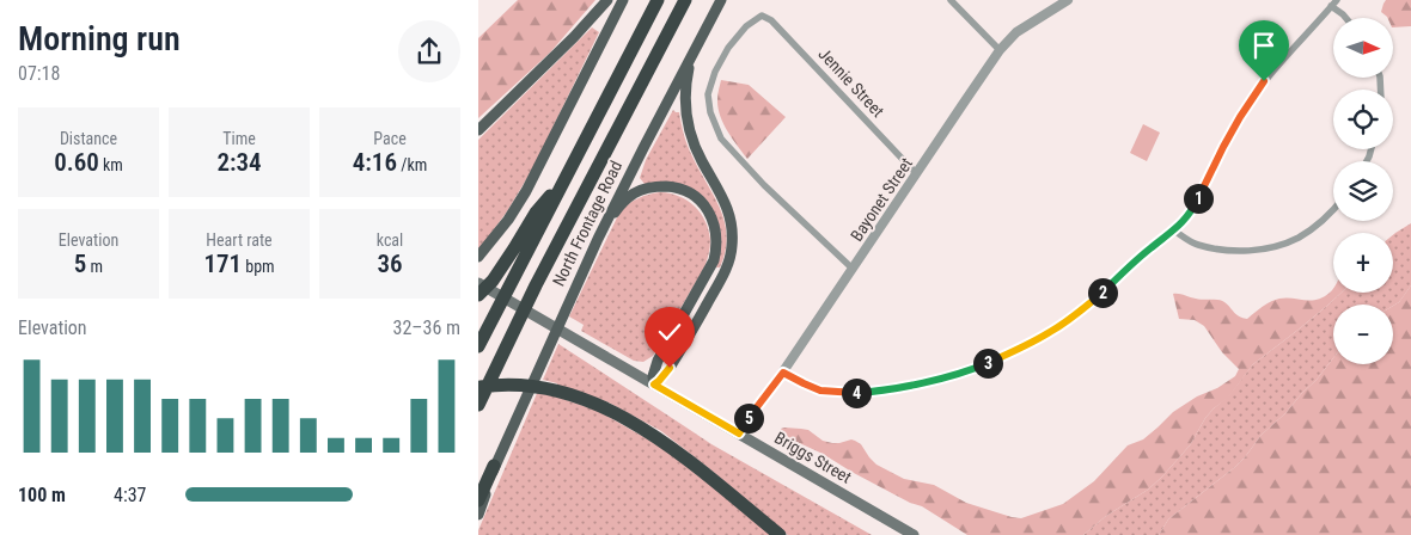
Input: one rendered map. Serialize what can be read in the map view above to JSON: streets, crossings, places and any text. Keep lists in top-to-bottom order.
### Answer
{
  "streets": {
    "main road": ["North Frontage Road", "Briggs Street"],
    "street": ["Jennie Street", "Bayonet Street"]
  },
  "crossings": [
    ["Jennie Street", "Bayonet Street"],
    ["Bayonet Street", "Briggs Street"]
  ],
  "north": "right",
  "page": {
    "heading": ["Morning run", "07:18"],
    "map_buttons": ["+", "−"],
    "stats": [
      ["Distance", "0.60 km"],
      ["Time", "2:34"],
      ["Pace", "4:16 /km"],
      ["Elevation", "5 m"],
      ["Heart rate", "171 bpm"],
      ["kcal", "36"]
    ],
    "pins": [
      "1",
      "2",
      "3",
      "4",
      "5"
    ],
    "chart": ["Elevation", "32–36 m"],
    "list": [
      {
        "name": "100 m",
        "note": "4:37"
      }
    ]
  }
}
